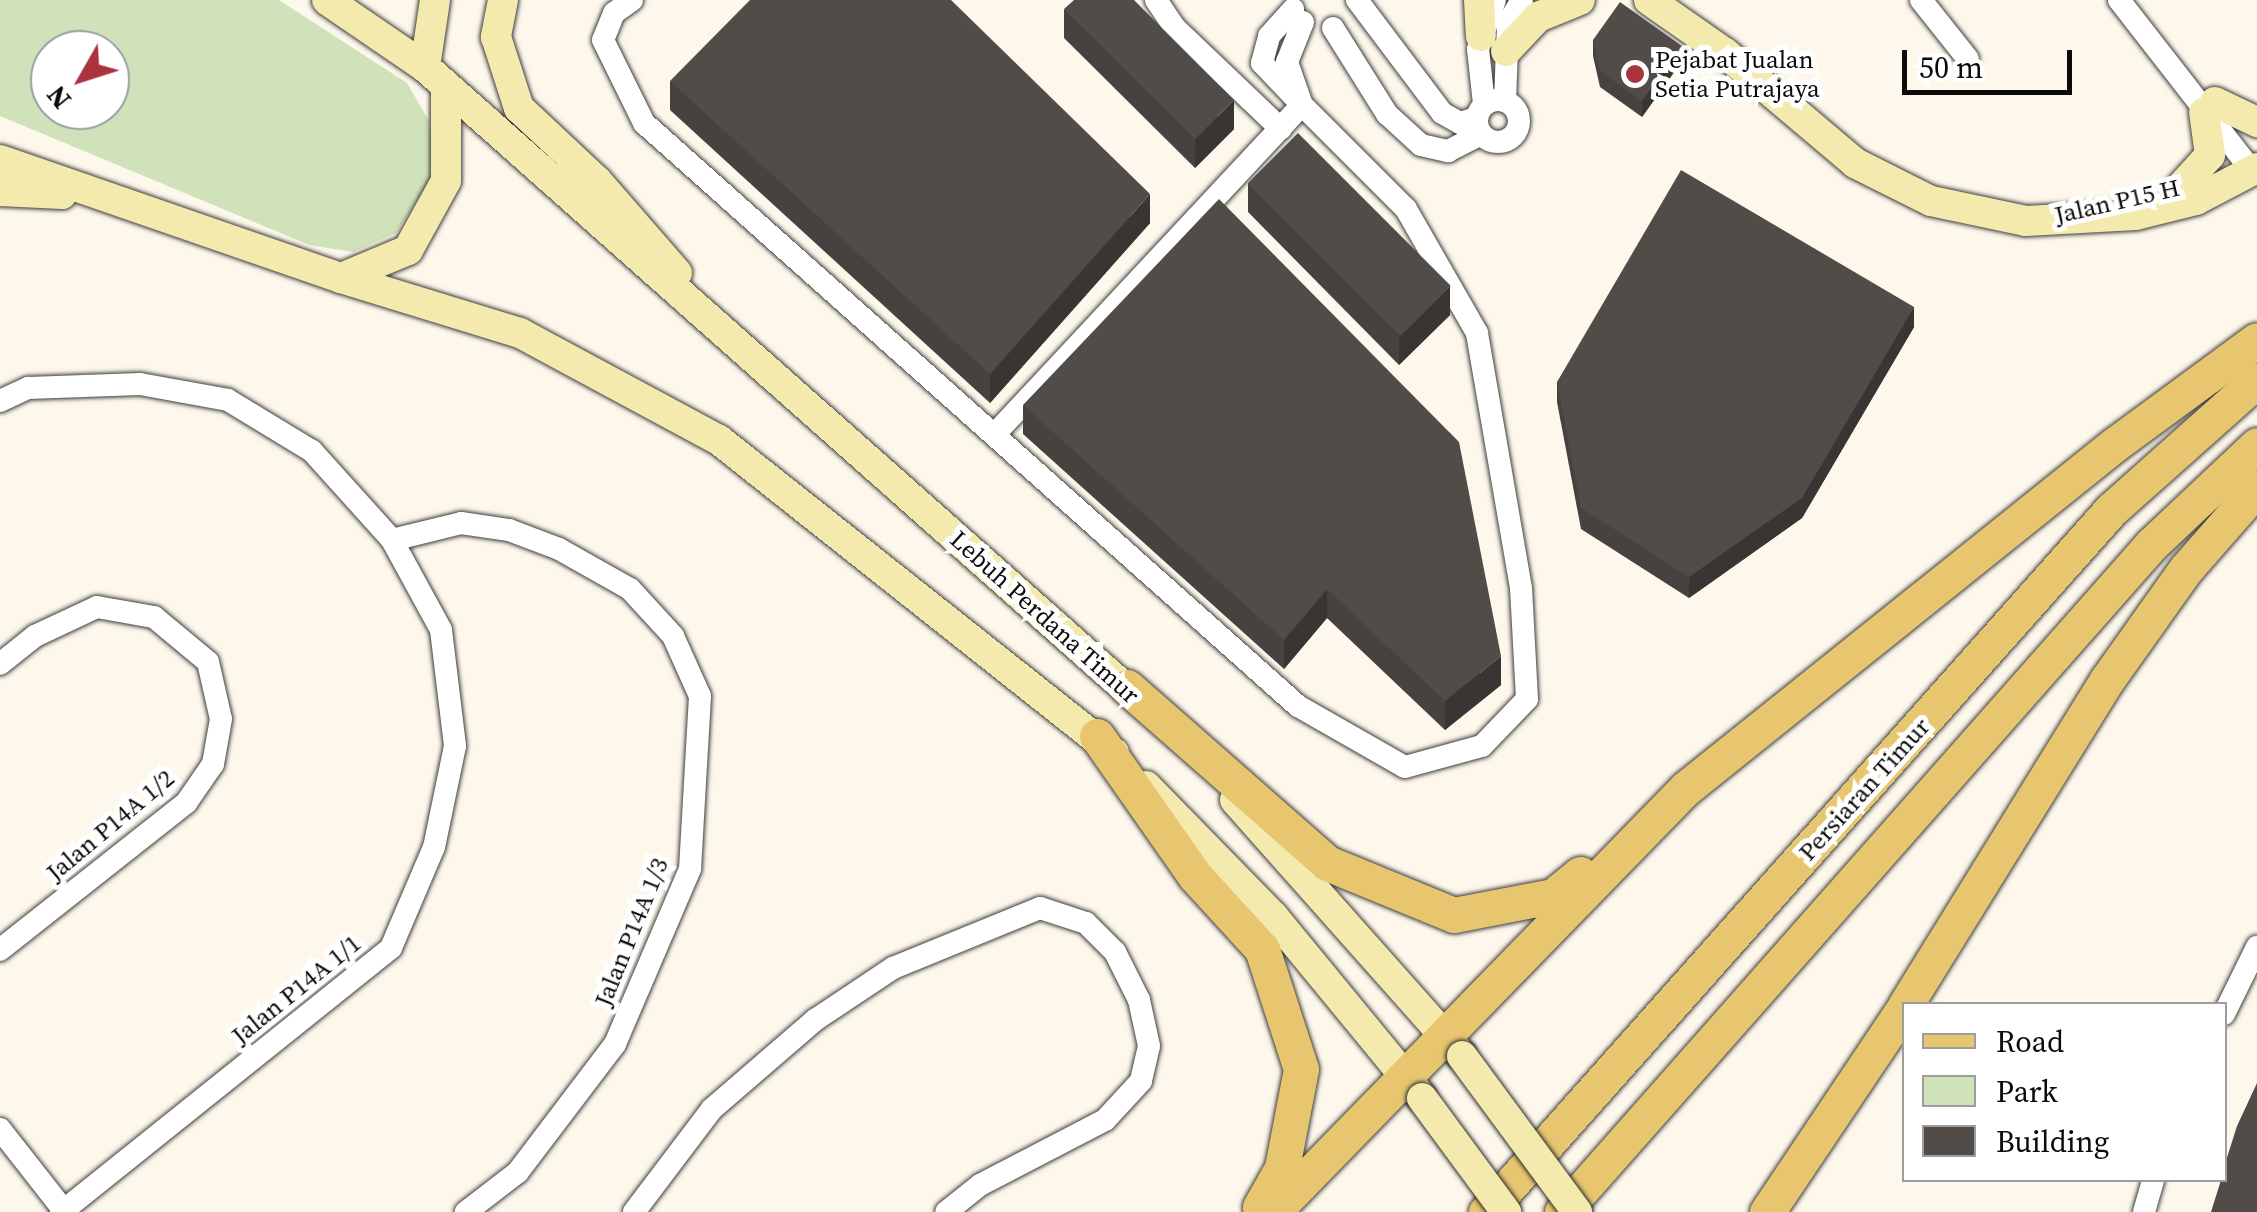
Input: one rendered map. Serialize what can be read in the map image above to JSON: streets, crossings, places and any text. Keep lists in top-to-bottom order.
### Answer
{
  "streets": {
    "main road": ["Jalan P15 H", "Lebuh Perdana Timur", "Persiaran Timur"],
    "street": ["Jalan P14A 1/2", "Jalan P14A 1/3", "Jalan P14A 1/1"]
  },
  "crossings": [
    ["Jalan P14A 1/3", "Jalan P14A 1/1"]
  ],
  "places": ["Pejabat Jualan Setia Putrajaya"],
  "legend": ["Road", "Park", "Building"],
  "scale_bar": "50 m",
  "north": "bottom left"
}
